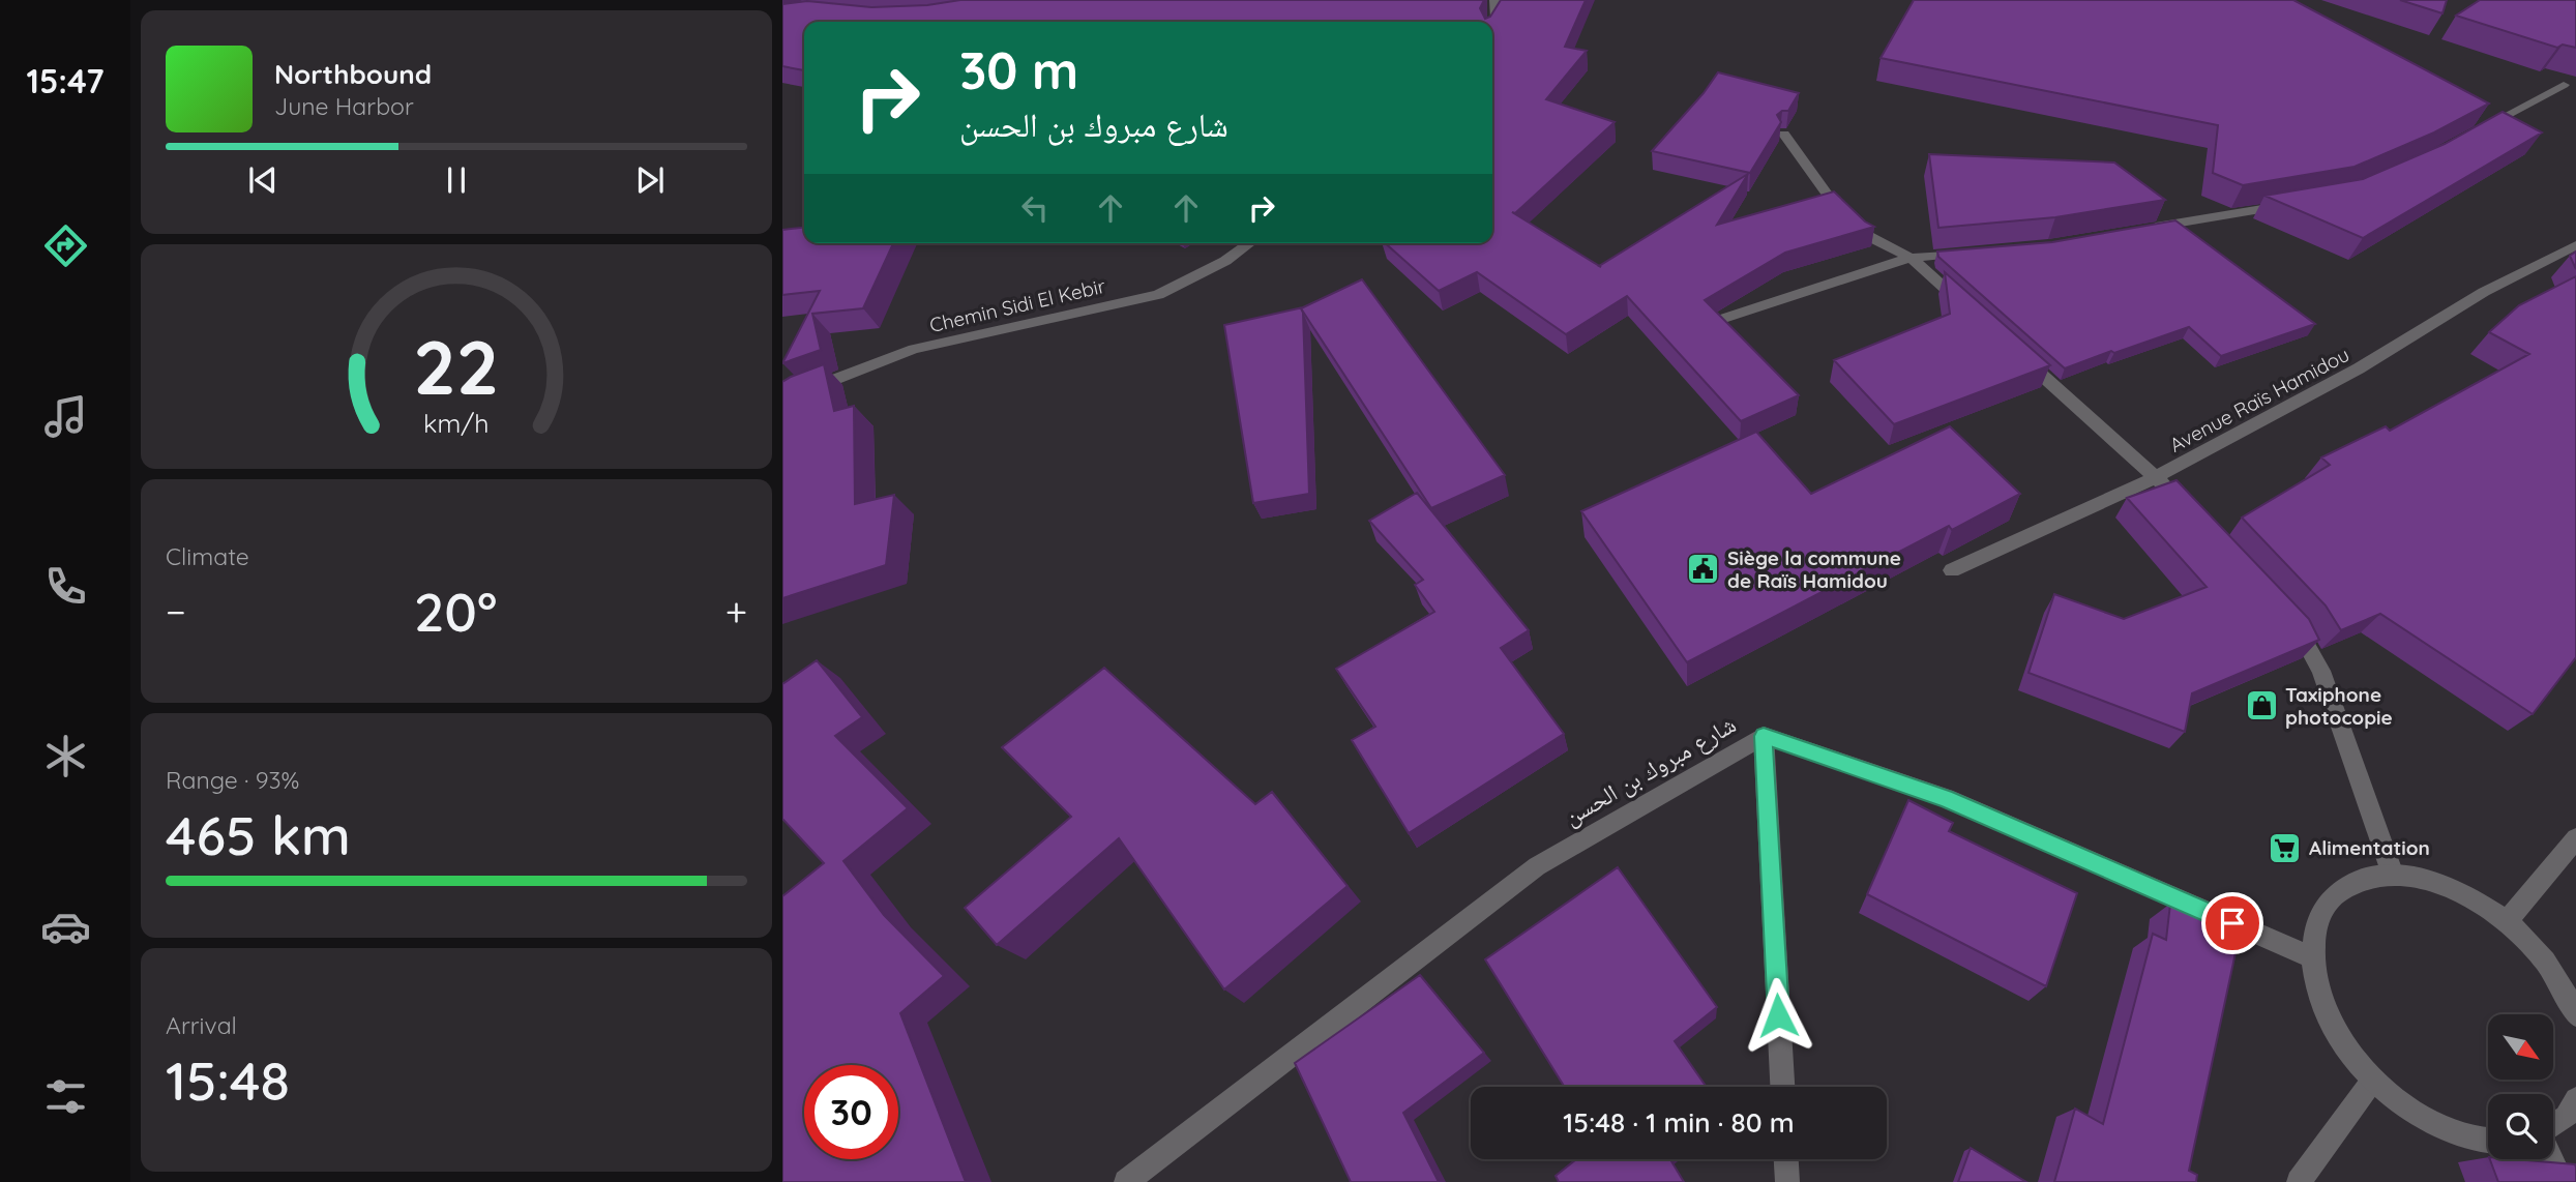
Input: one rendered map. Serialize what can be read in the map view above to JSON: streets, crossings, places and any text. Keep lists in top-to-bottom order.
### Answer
{
  "streets": {
    "street": ["Chemin Sidi El Kebir", "Avenue Raïs Hamidou", "شارع مبروك بن الحسن"]
  },
  "places": {
    "public building": ["Siège la commune de Raïs Hamidou"],
    "shop": ["Taxiphone photocopie"],
    "supermarket": ["Alimentation"]
  },
  "north": "bottom right",
  "page": {
    "tabs": "15:47",
    "turn": ["30 m", "شارع مبروك بن الحسن"],
    "song": ["Northbound", "June Harbor"],
    "tile": [
      "Climate",
      ["Range · 93%", "465 km"],
      ["Arrival", "15:48"]
    ],
    "heat": ["−", "20°", "+"],
    "limit": "30",
    "trip": "15:48 · 1 min · 80 m",
    "gauge": ["22", "km/h"]
  }
}
